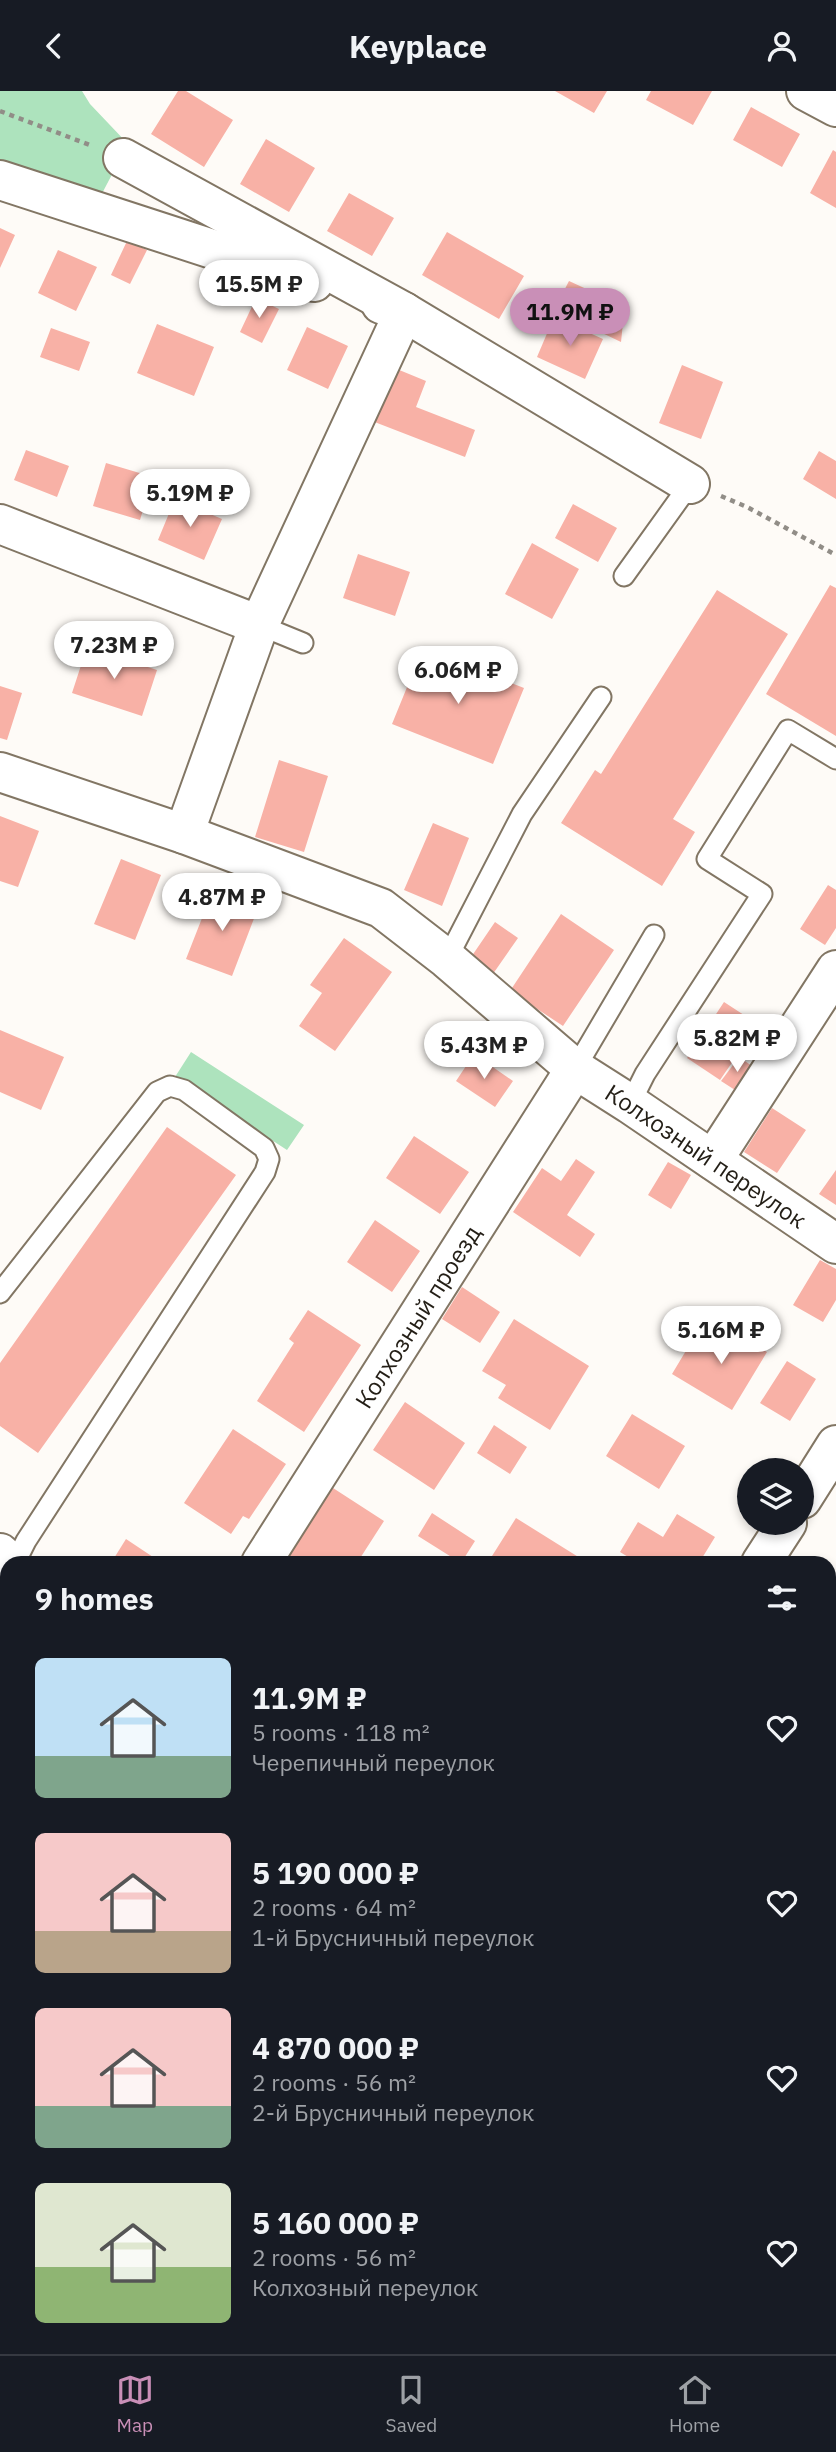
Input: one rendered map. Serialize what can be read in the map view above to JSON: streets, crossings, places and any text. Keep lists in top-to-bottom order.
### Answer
{
  "streets": {
    "street": ["Колхозный переулок", "Колхозный проезд"]
  },
  "crossings": [
    ["Колхозный переулок", "Колхозный проезд"]
  ],
  "page": {
    "header": "Keyplace",
    "price": [
      "15.5M ₽",
      "11.9M ₽",
      "5.19M ₽",
      "7.23M ₽",
      "6.06M ₽",
      "4.87M ₽",
      "5.82M ₽",
      "5.43M ₽",
      "5.16M ₽"
    ],
    "heading": "9 homes",
    "list": [
      {
        "name": "11.9M ₽",
        "note": "5 rooms · 118 m² · Черепичный переулок"
      },
      {
        "name": "5 190 000 ₽",
        "note": "2 rooms · 64 m² · 1-й Брусничный переулок"
      },
      {
        "name": "4 870 000 ₽",
        "note": "2 rooms · 56 m² · 2-й Брусничный переулок"
      },
      {
        "name": "5 160 000 ₽",
        "note": "2 rooms · 56 m² · Колхозный переулок"
      }
    ],
    "tabs": ["Map", "Saved", "Home"]
  }
}
